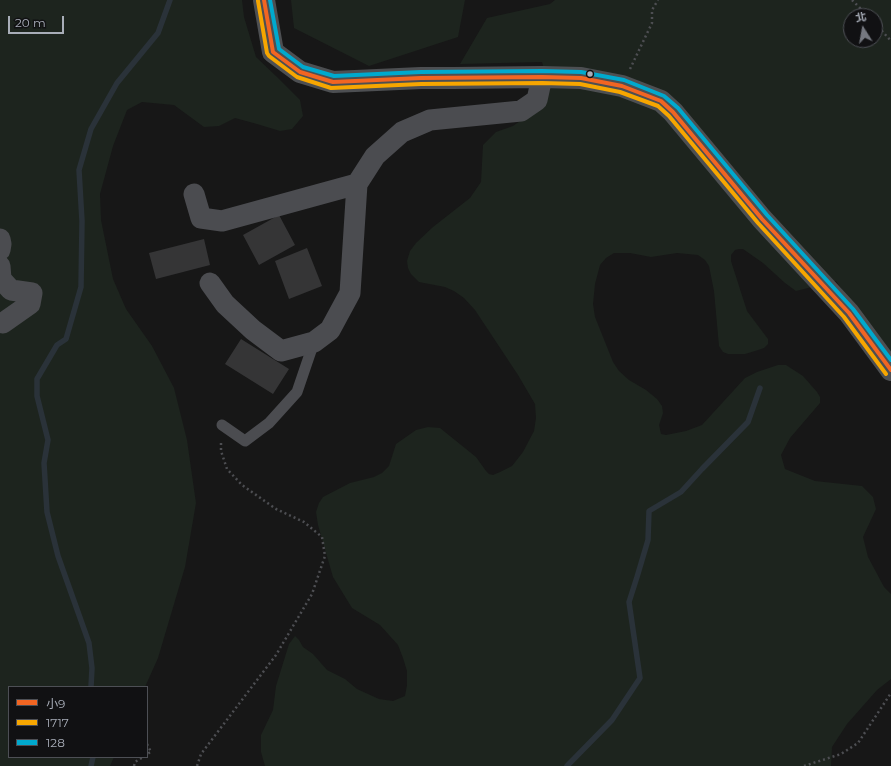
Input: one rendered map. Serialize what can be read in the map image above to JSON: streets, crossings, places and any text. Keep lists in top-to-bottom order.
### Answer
{
  "lines": ["transit line 小9", "transit line 128", "transit line 1717"],
  "legend": ["小9", "1717", "128"],
  "scale_bar": "20 m",
  "north": "top"
}
